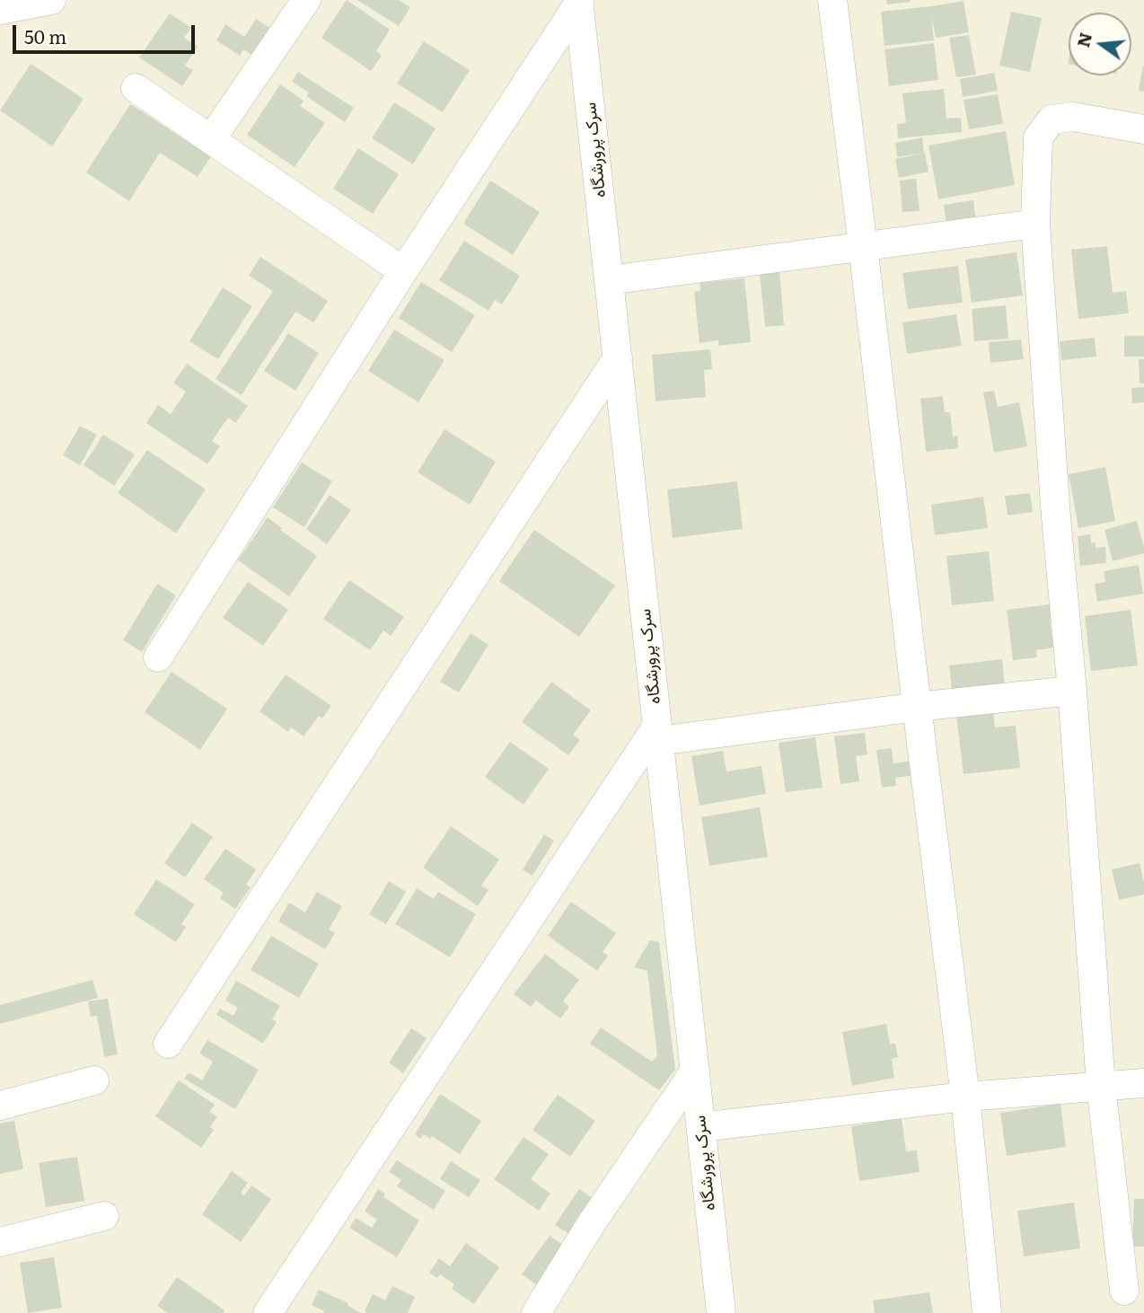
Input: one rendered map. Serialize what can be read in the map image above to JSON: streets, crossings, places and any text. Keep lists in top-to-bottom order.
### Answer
{
  "streets": {
    "street": ["سرک پرورشگاه"]
  },
  "scale_bar": "50 m",
  "north": "left"
}
